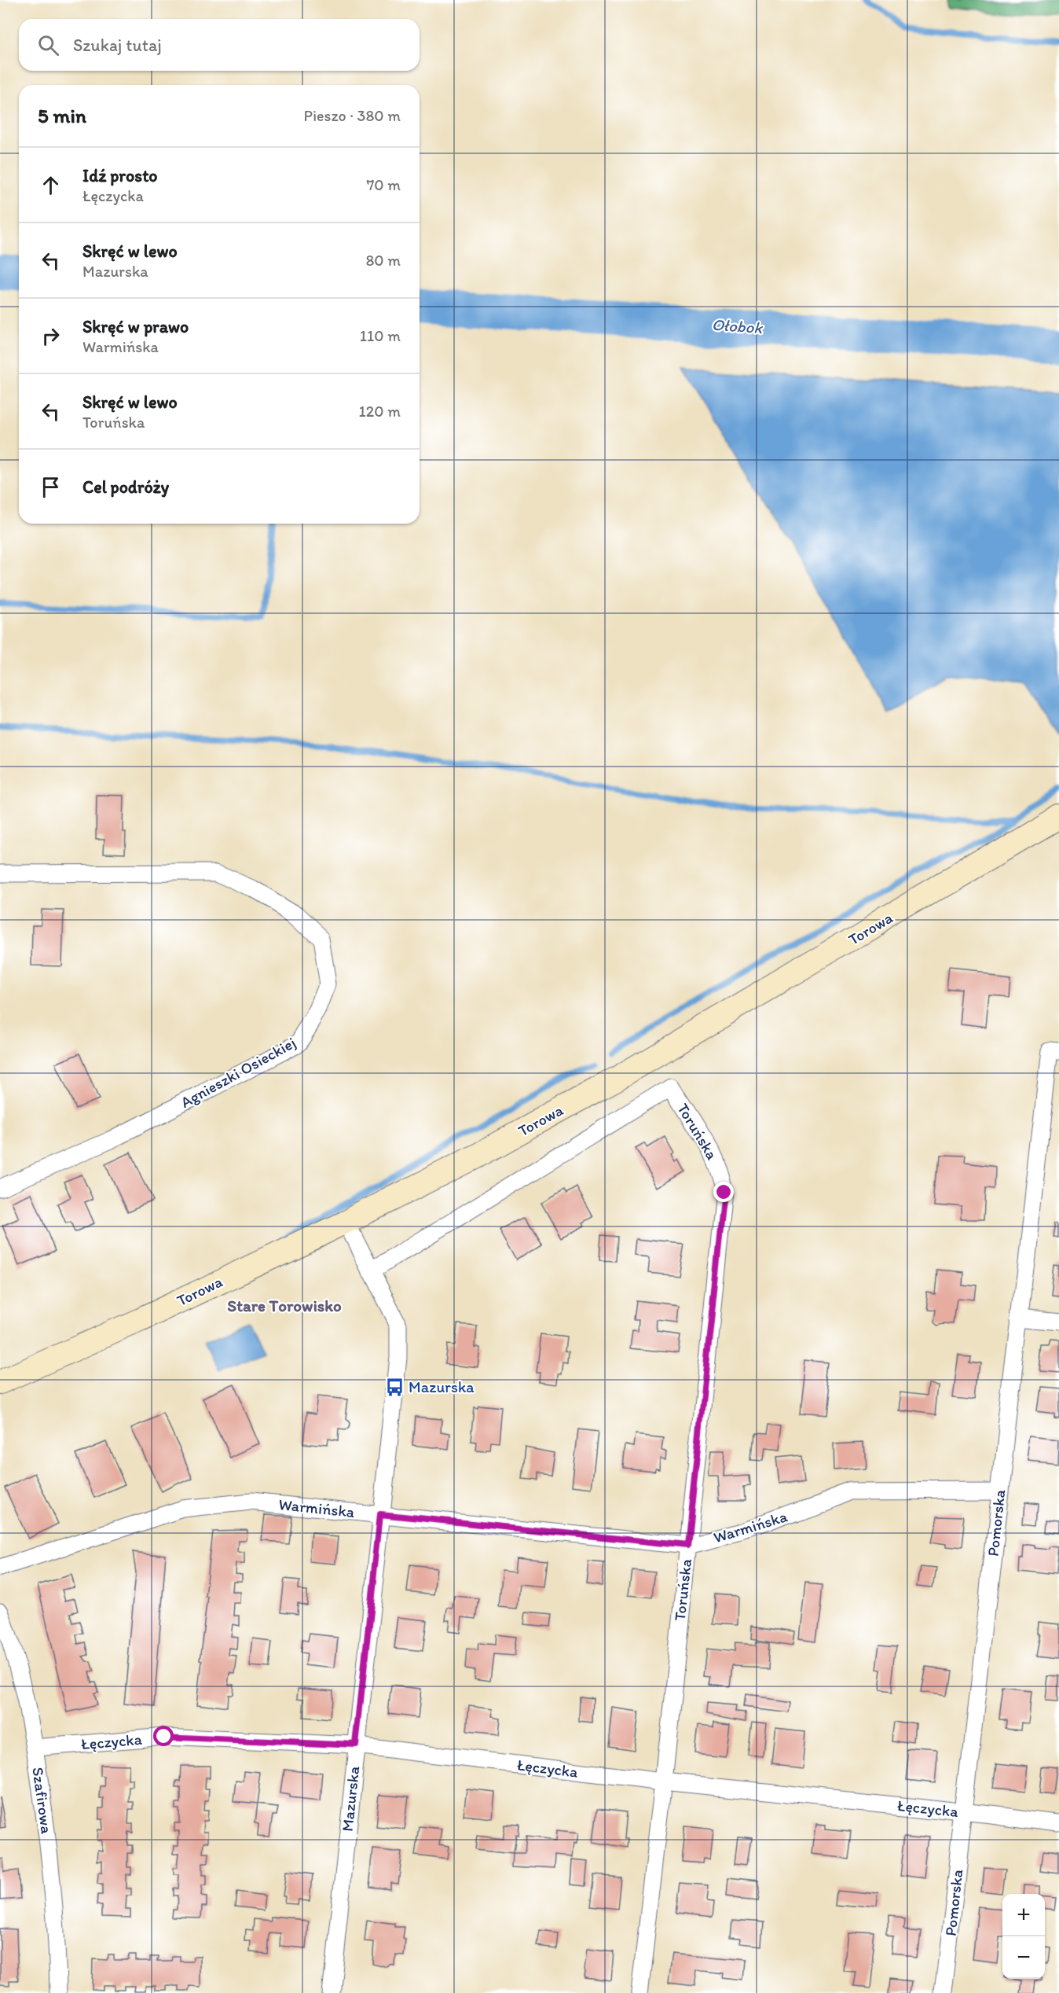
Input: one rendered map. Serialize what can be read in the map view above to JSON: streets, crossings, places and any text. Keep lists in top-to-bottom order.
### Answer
{
  "streets": {
    "street": [
      "Torowa",
      "Agnieszki Osieckiej",
      "Toruńska",
      "Warmińska",
      "Pomorska",
      "Łęczycka",
      "Mazurska",
      "Szafirowa"
    ]
  },
  "crossings": [
    ["Torowa", "Mazurska"],
    ["Toruńska", "Warmińska"],
    ["Toruńska", "Łęczycka"],
    ["Toruńska", "Mazurska"],
    ["Warmińska", "Pomorska"],
    ["Warmińska", "Mazurska"],
    ["Pomorska", "Łęczycka"],
    ["Łęczycka", "Mazurska"],
    ["Łęczycka", "Szafirowa"]
  ],
  "districts": ["Stare Torowisko"],
  "water": ["Ołobok"],
  "places": {
    "bus stop": ["Mazurska"]
  },
  "page": {
    "search": "Szukaj tutaj",
    "heading": ["5 min", "Pieszo · 380 m"],
    "list": [
      ["Idź prosto", "Łęczycka", "70 m"],
      ["Skręć w lewo", "Mazurska", "80 m"],
      ["Skręć w prawo", "Warmińska", "110 m"],
      ["Skręć w lewo", "Toruńska", "120 m"],
      "Cel podróży"
    ],
    "map_buttons": ["+", "−"]
  }
}
